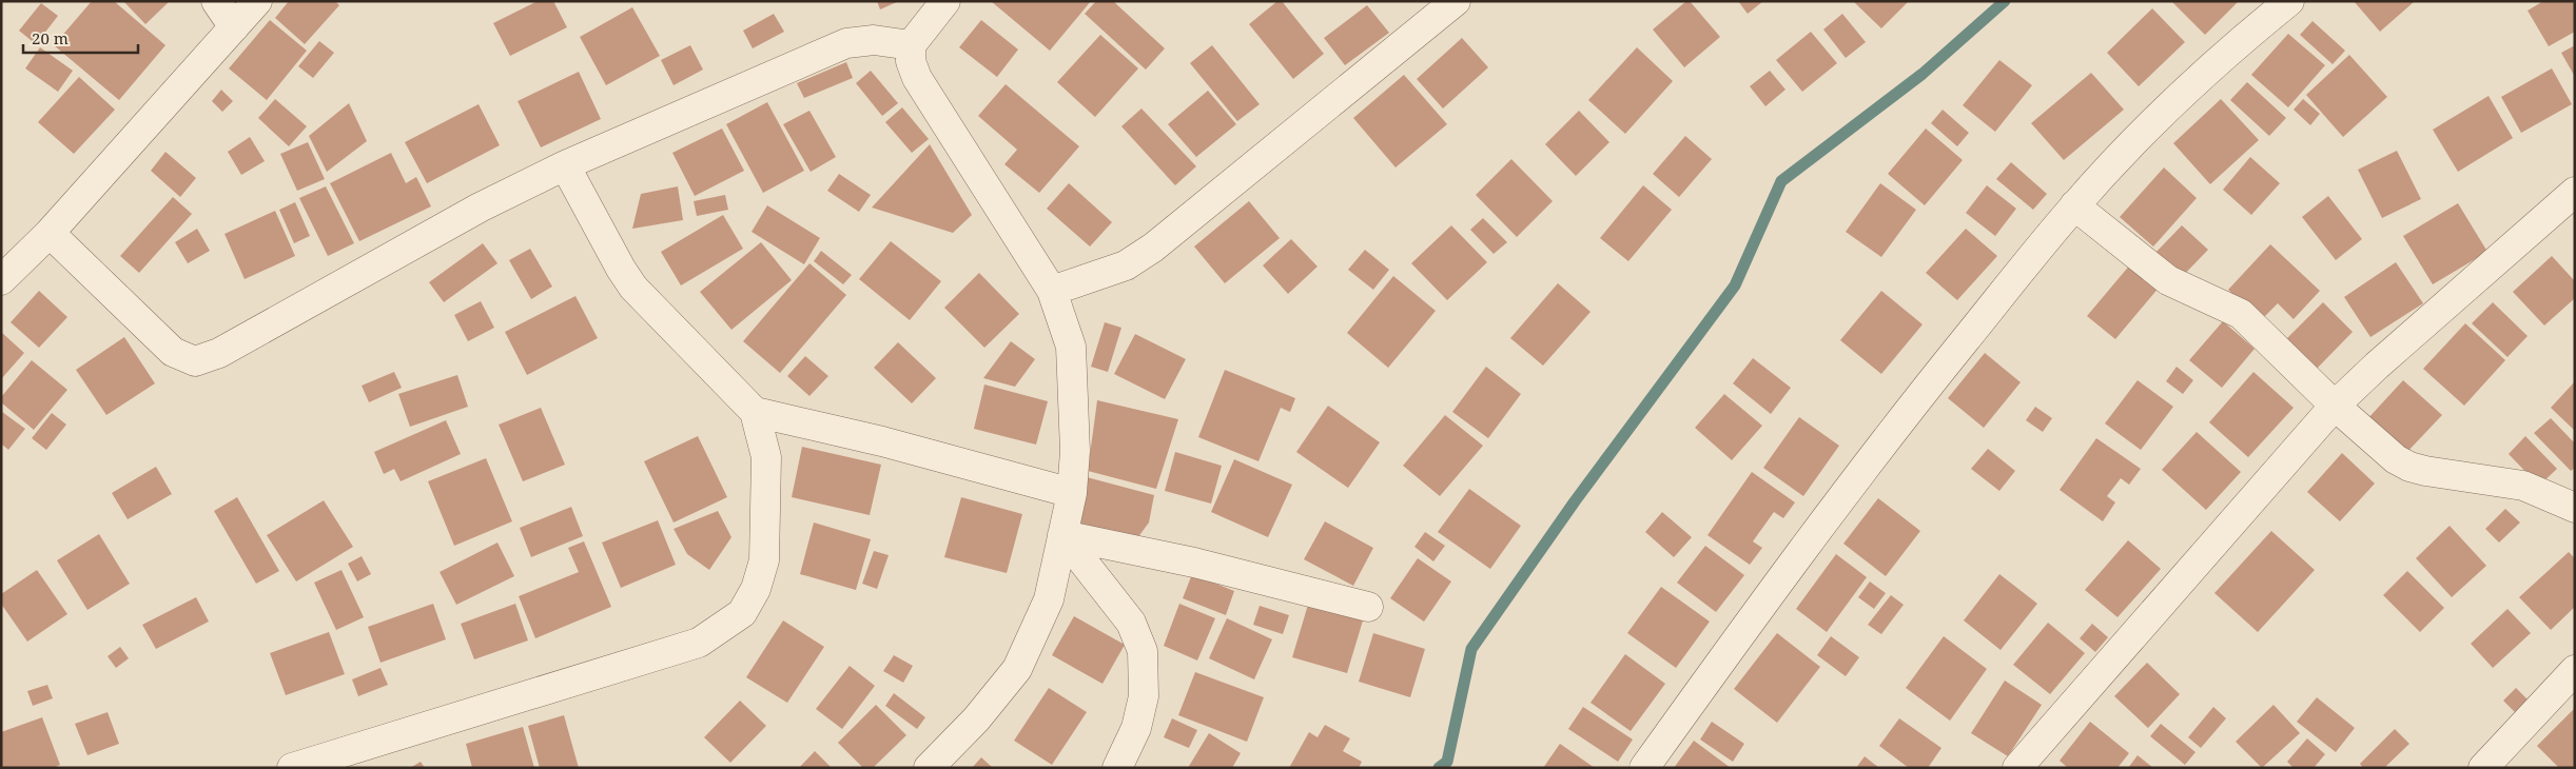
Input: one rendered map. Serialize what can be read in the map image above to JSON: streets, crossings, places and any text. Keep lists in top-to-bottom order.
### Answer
{
  "scale_bar": "20 m"
}
